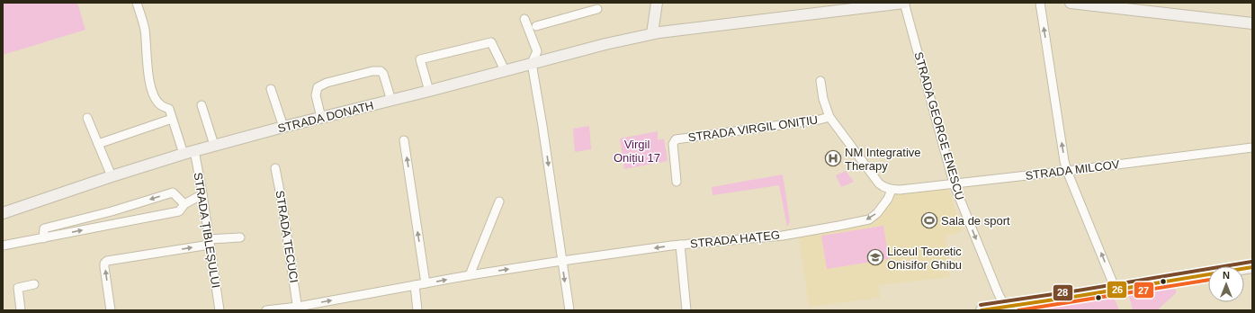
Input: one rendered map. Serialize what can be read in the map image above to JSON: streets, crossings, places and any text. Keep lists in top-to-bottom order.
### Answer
{
  "streets": {
    "main road": ["STRADA DONATH"],
    "street": [
      "STRADA GEORGE ENESCU",
      "STRADA VIRGIL ONIȚIU",
      "STRADA MILCOV",
      "STRADA ȚIBLEȘULUI",
      "STRADA TECUCI",
      "STRADA HAȚEG"
    ]
  },
  "crossings": [
    ["STRADA DONATH", "STRADA GEORGE ENESCU"],
    ["STRADA DONATH", "STRADA ȚIBLEȘULUI"],
    ["STRADA GEORGE ENESCU", "STRADA MILCOV"],
    ["STRADA MILCOV", "STRADA HAȚEG"],
    ["STRADA TECUCI", "STRADA HAȚEG"]
  ],
  "one_way": ["STRADA GEORGE ENESCU"],
  "parks": ["Virgil Onițiu 17"],
  "places": {
    "hospital": ["NM Integrative Therapy"],
    "sports": ["Sala de sport"],
    "school or university": ["Liceul Teoretic Onisifor Ghibu"]
  },
  "lines": ["transit line 28", "transit line 26", "transit line 27"],
  "north": "top"
}
